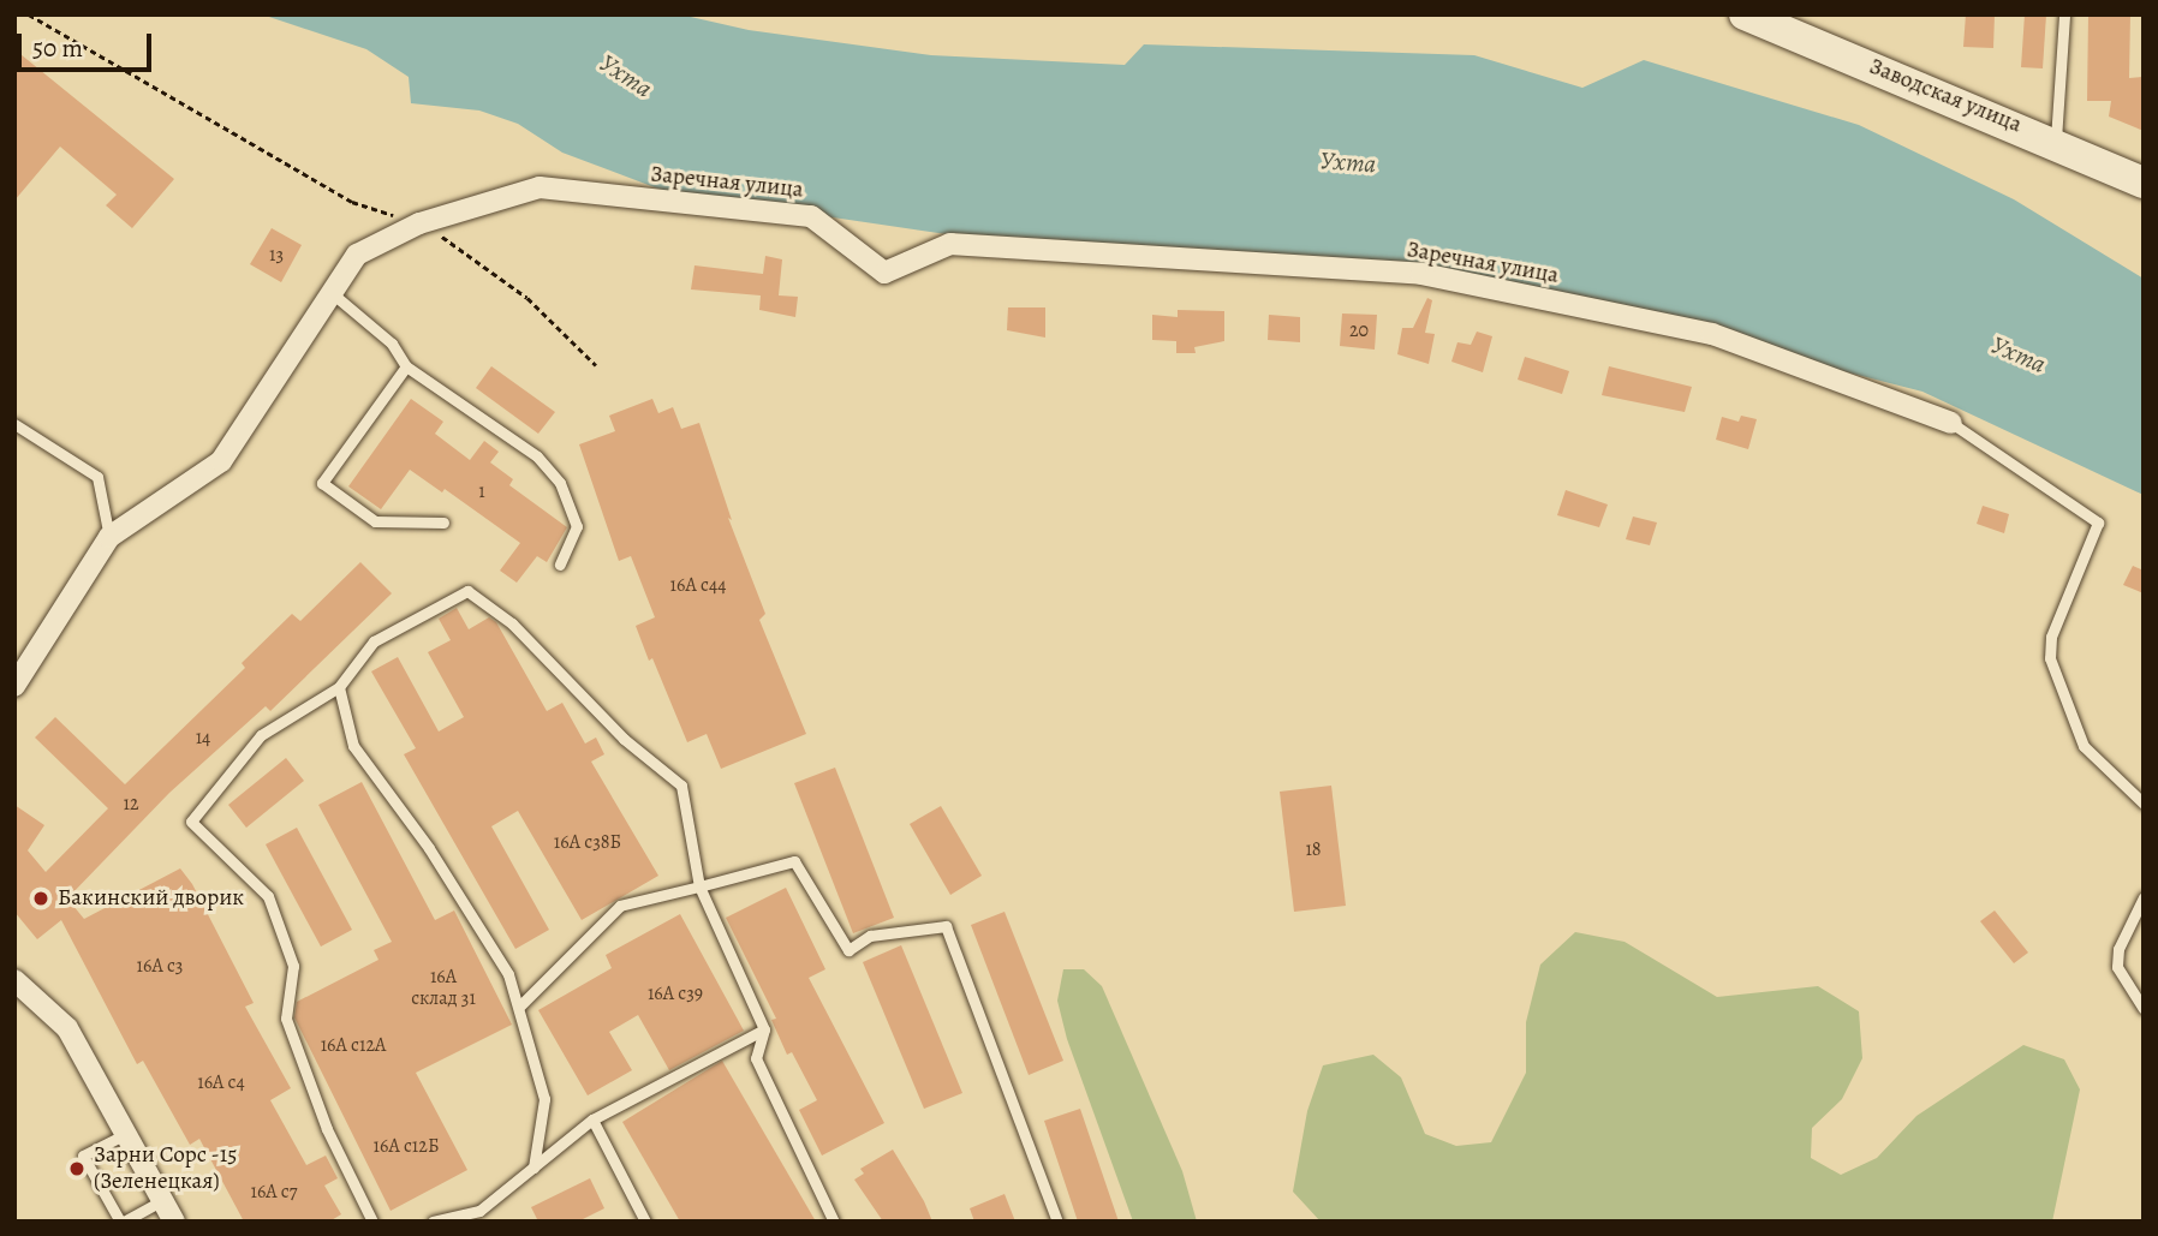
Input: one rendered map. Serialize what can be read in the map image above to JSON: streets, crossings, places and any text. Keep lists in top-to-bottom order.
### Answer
{
  "streets": {
    "street": ["Заводская улица", "Заречная улица"]
  },
  "water": ["Ухта"],
  "places": ["Бакинский дворик", "Зарни Сорс -15 (Зеленецкая)"],
  "house_numbers": [
    "13",
    "20",
    "1",
    "16А с44",
    "14",
    "12",
    "16А с38Б",
    "18",
    "16А с3",
    "16А склад 31",
    "16А с39",
    "16А с12А",
    "16А с4",
    "16А с12Б",
    "16А с7"
  ],
  "scale_bar": "50 m"
}
